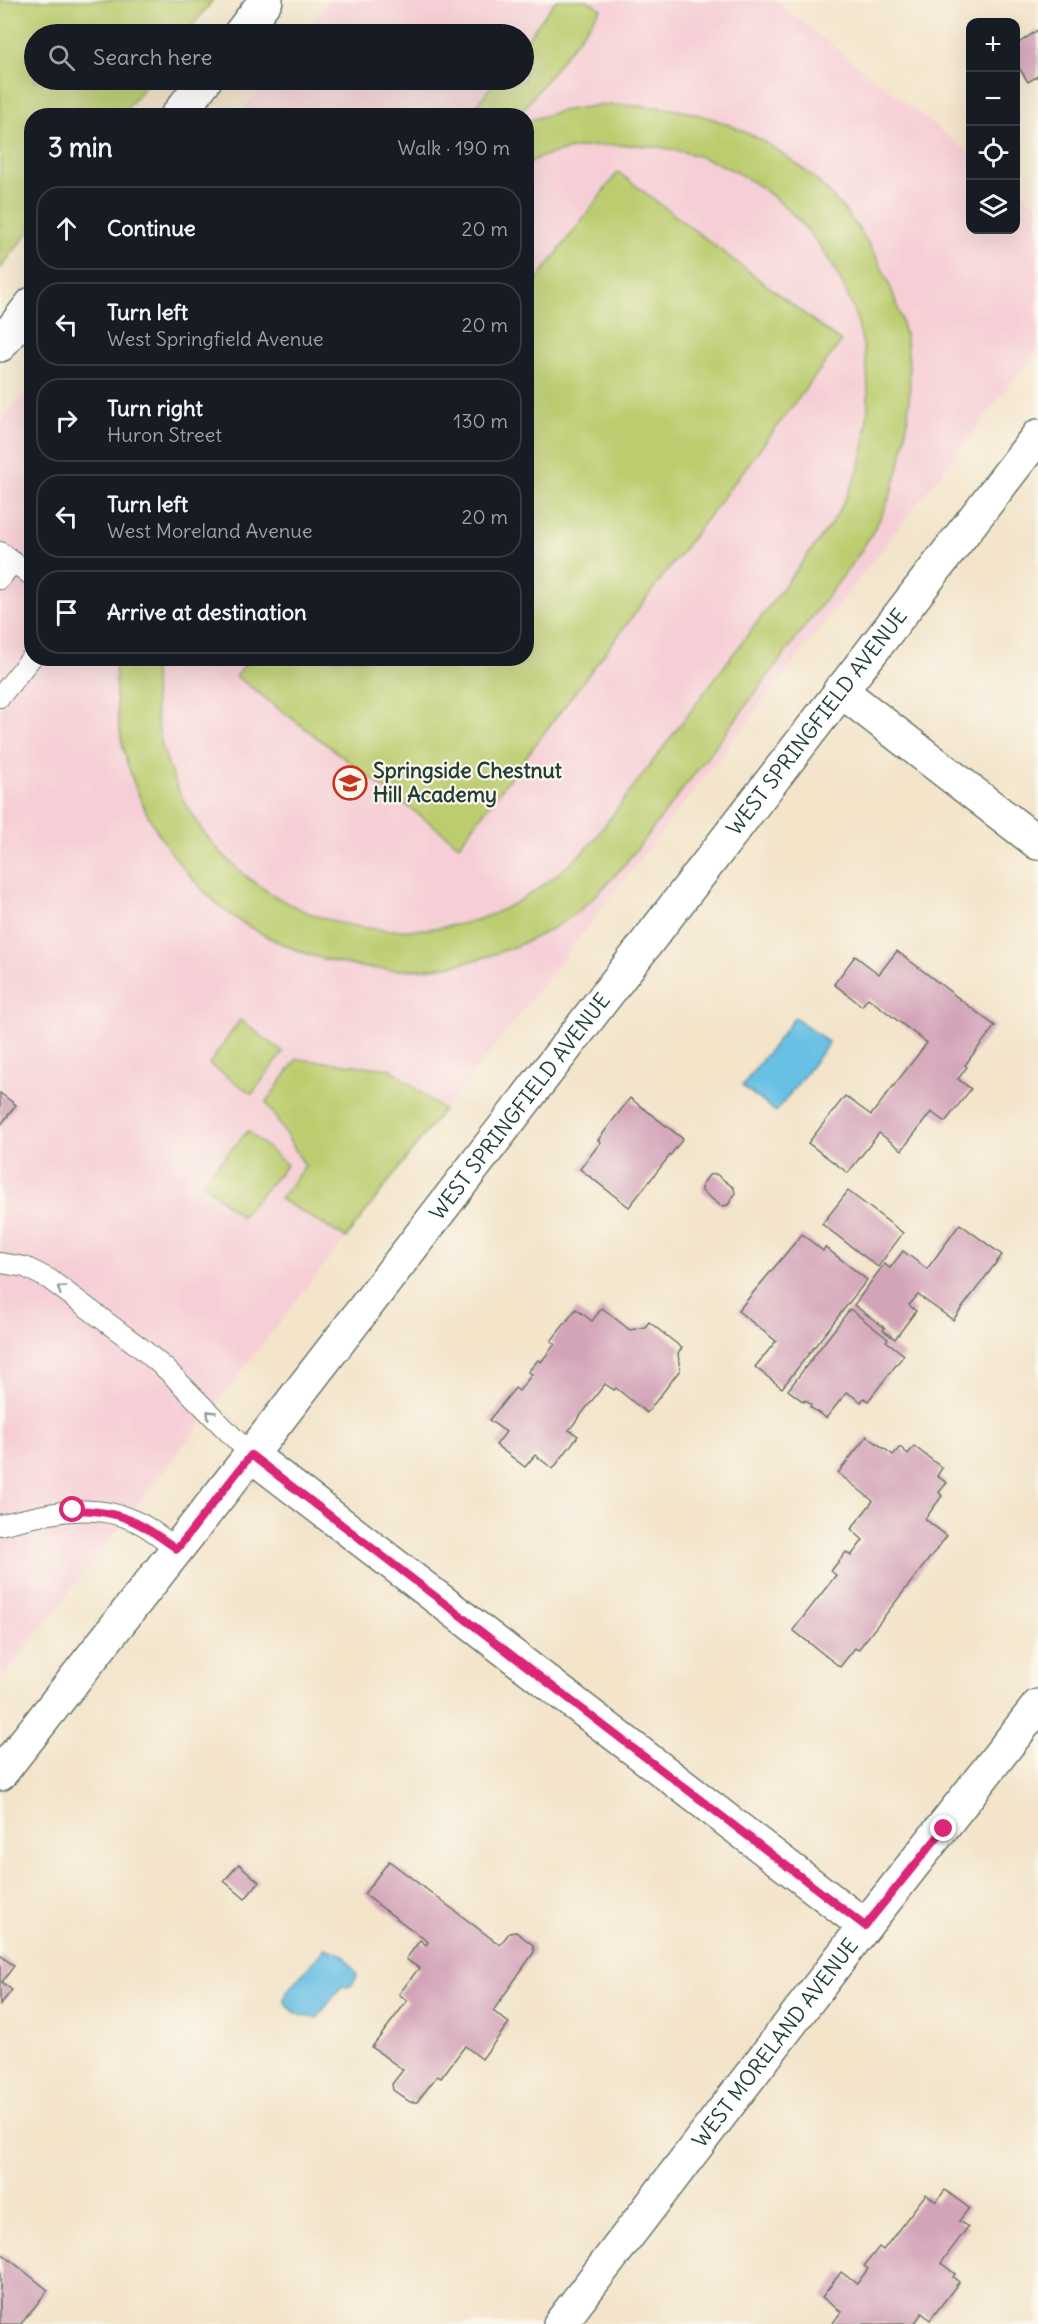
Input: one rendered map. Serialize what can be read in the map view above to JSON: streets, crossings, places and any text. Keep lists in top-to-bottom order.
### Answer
{
  "streets": {
    "street": ["WEST SPRINGFIELD AVENUE", "WEST MORELAND AVENUE"]
  },
  "places": {
    "school or university": ["Springside Chestnut Hill Academy"]
  },
  "page": {
    "map_buttons": ["+", "−"],
    "search": "Search here",
    "heading": ["3 min", "Walk · 190 m"],
    "list": [
      ["Continue", "20 m"],
      ["Turn left", "West Springfield Avenue", "20 m"],
      ["Turn right", "Huron Street", "130 m"],
      ["Turn left", "West Moreland Avenue", "20 m"],
      "Arrive at destination"
    ]
  }
}
